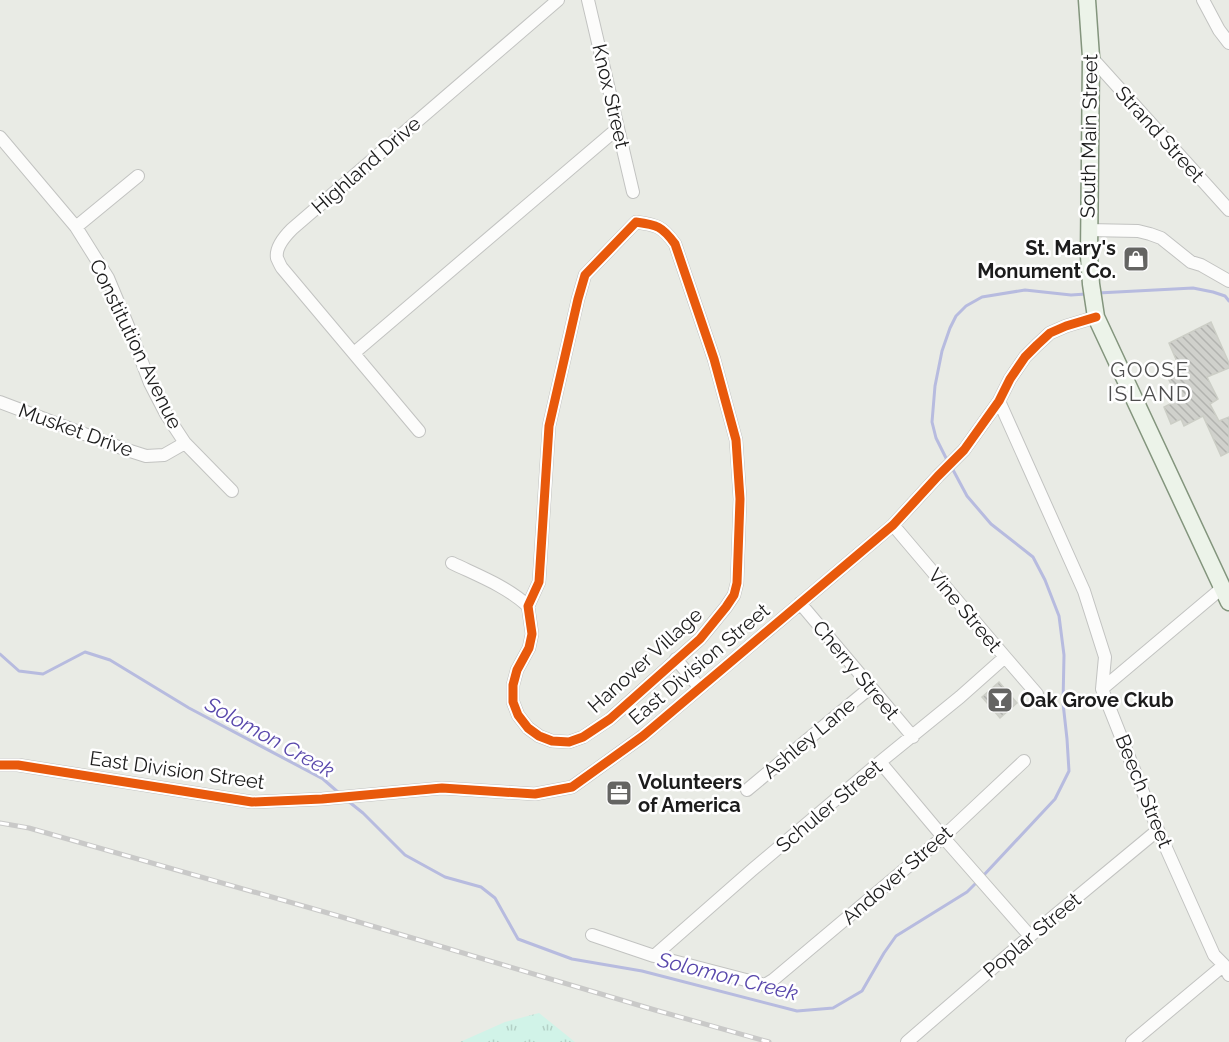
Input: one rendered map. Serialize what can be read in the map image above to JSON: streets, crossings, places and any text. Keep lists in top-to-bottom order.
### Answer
{
  "streets": {
    "main road": ["South Main Street"],
    "street": [
      "Knox Street",
      "Strand Street",
      "Highland Drive",
      "Constitution Avenue",
      "Musket Drive",
      "Vine Street",
      "Hanover Village",
      "East Division Street",
      "Cherry Street",
      "Ashley Lane",
      "Beech Street",
      "Schuler Street",
      "Andover Street",
      "Poplar Street"
    ]
  },
  "crossings": [
    ["Strand Street", "South Main Street"],
    ["South Main Street", "East Division Street"],
    ["Constitution Avenue", "Musket Drive"],
    ["Vine Street", "East Division Street"],
    ["Vine Street", "Schuler Street"],
    ["Hanover Village", "East Division Street"],
    ["East Division Street", "Cherry Street"],
    ["East Division Street", "Beech Street"],
    ["Cherry Street", "Ashley Lane"],
    ["Cherry Street", "Schuler Street"],
    ["Beech Street", "Poplar Street"],
    ["Schuler Street", "Andover Street"]
  ],
  "districts": ["GOOSE ISLAND"],
  "water": ["Solomon Creek"],
  "places": {
    "shop": ["St. Mary's Monument Co."],
    "bar": ["Oak Grove Ckub"],
    "office": ["Volunteers of America"]
  }
}
